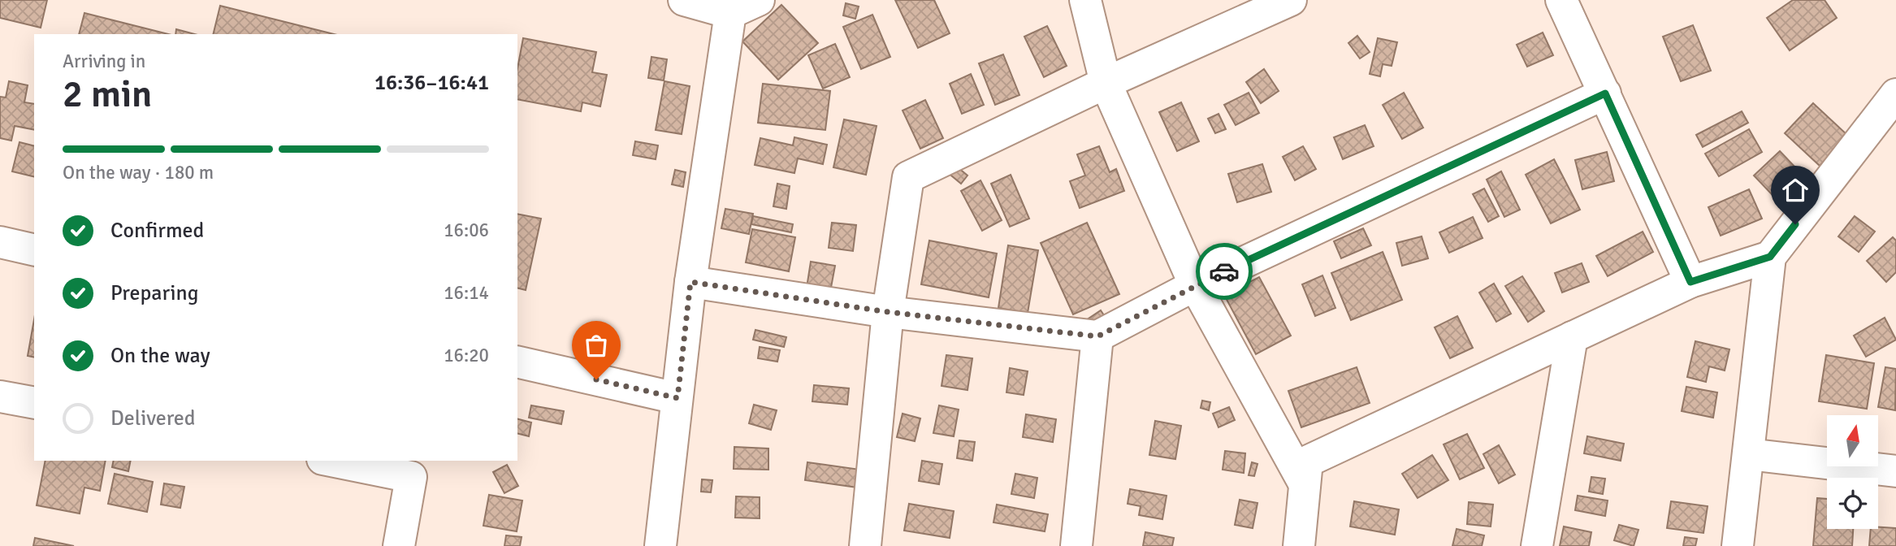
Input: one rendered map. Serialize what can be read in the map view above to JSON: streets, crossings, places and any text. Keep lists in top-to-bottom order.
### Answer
{
  "north": "top",
  "page": {
    "heading": ["2 min", "Arriving in", "16:36–16:41"],
    "bar": "On the way · 180 m",
    "list": [
      ["Confirmed", "16:06"],
      ["Preparing", "16:14"],
      ["On the way", "16:20"],
      "Delivered"
    ]
  }
}
